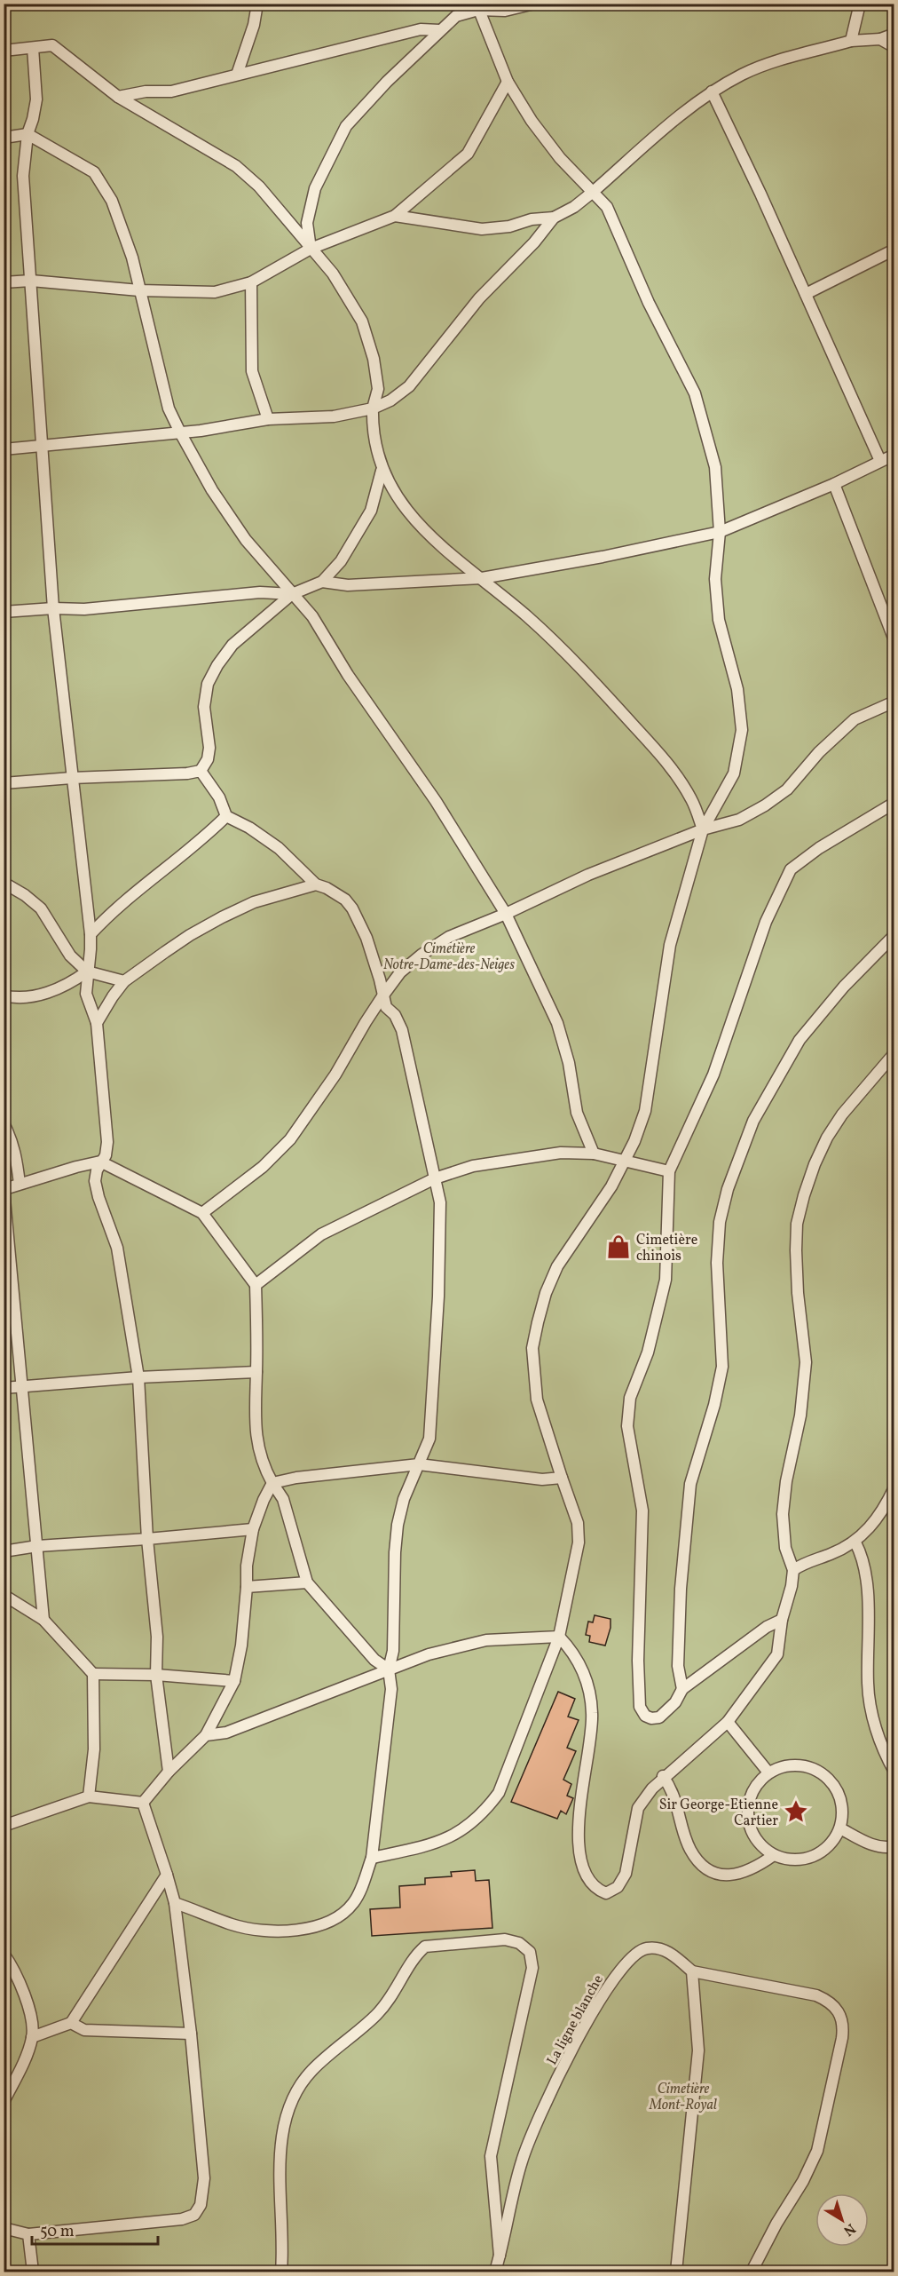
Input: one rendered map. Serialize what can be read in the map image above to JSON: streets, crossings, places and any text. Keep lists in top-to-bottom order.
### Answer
{
  "streets": {
    "lane": ["La ligne blanche"]
  },
  "parks": ["Cimetière Notre-Dame-des-Neiges", "Cimetière Mont-Royal"],
  "places": {
    "shop": ["Cimetière chinois"],
    "place": ["Sir George-Etienne Cartier"]
  },
  "scale_bar": "50 m",
  "north": "bottom right"
}
